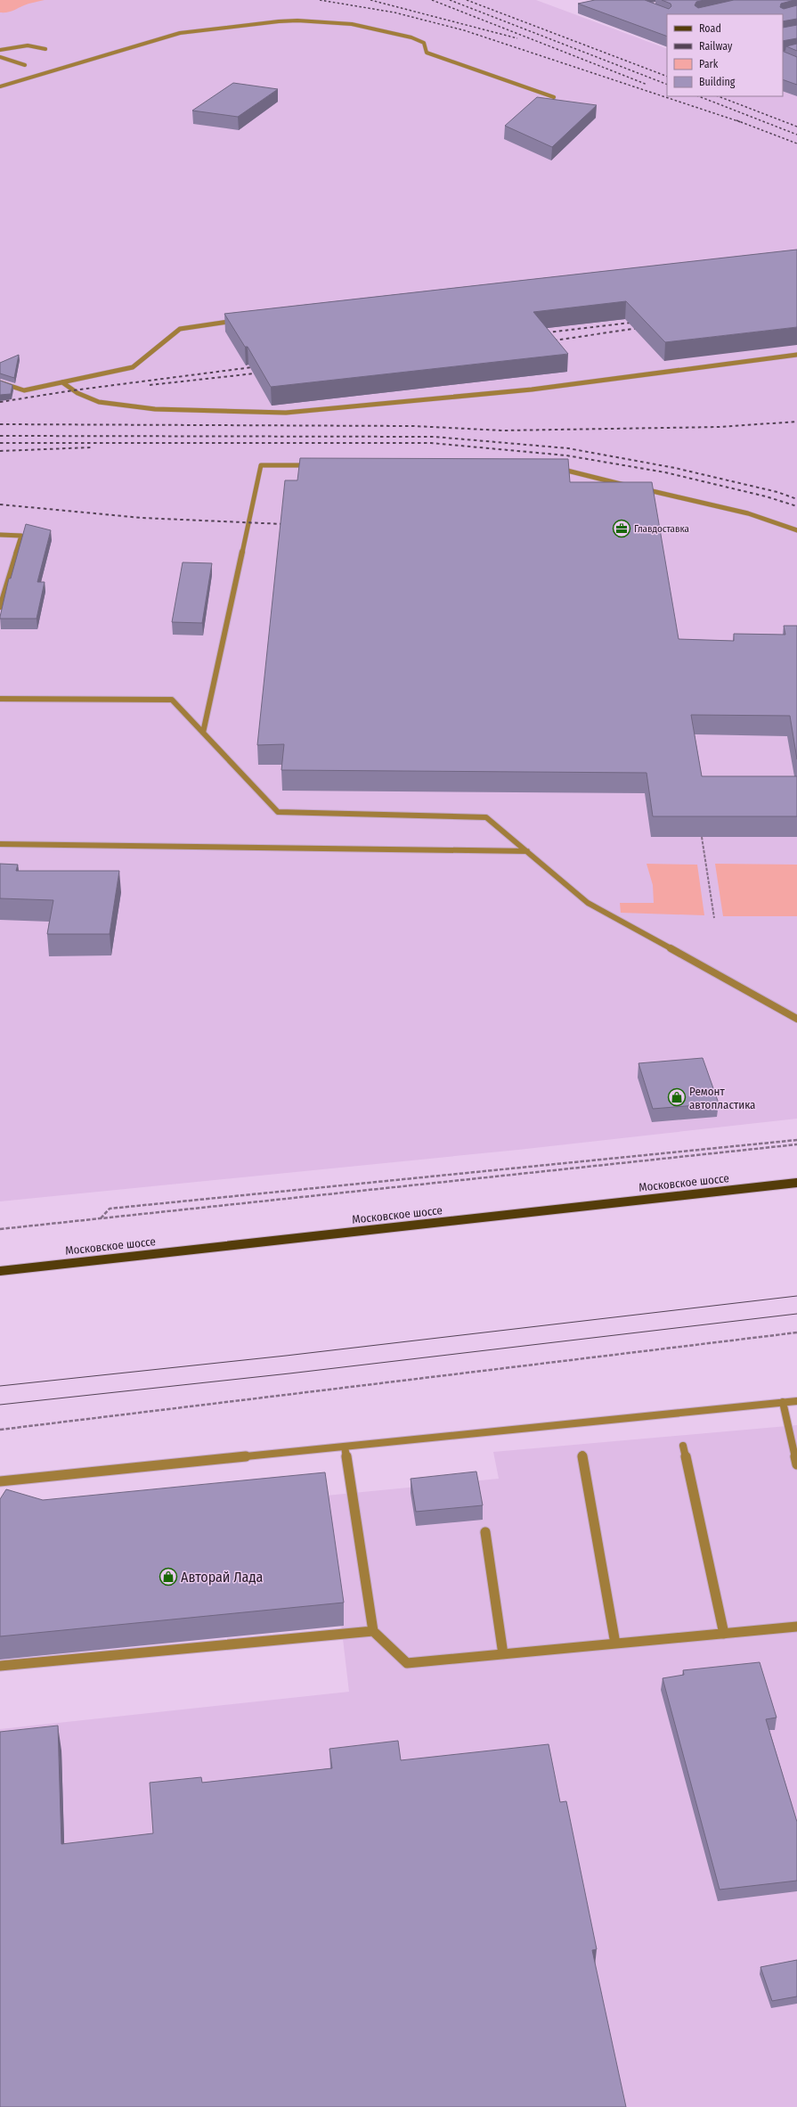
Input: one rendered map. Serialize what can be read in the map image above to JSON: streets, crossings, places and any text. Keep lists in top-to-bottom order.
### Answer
{
  "streets": {
    "main road": ["Московское шоссе"]
  },
  "places": {
    "office": ["Главдоставка"],
    "shop": ["Ремонт автопластика", "Авторай Лада"]
  },
  "legend": [
    "Road",
    "Railway",
    "Park",
    "Building"
  ]
}
